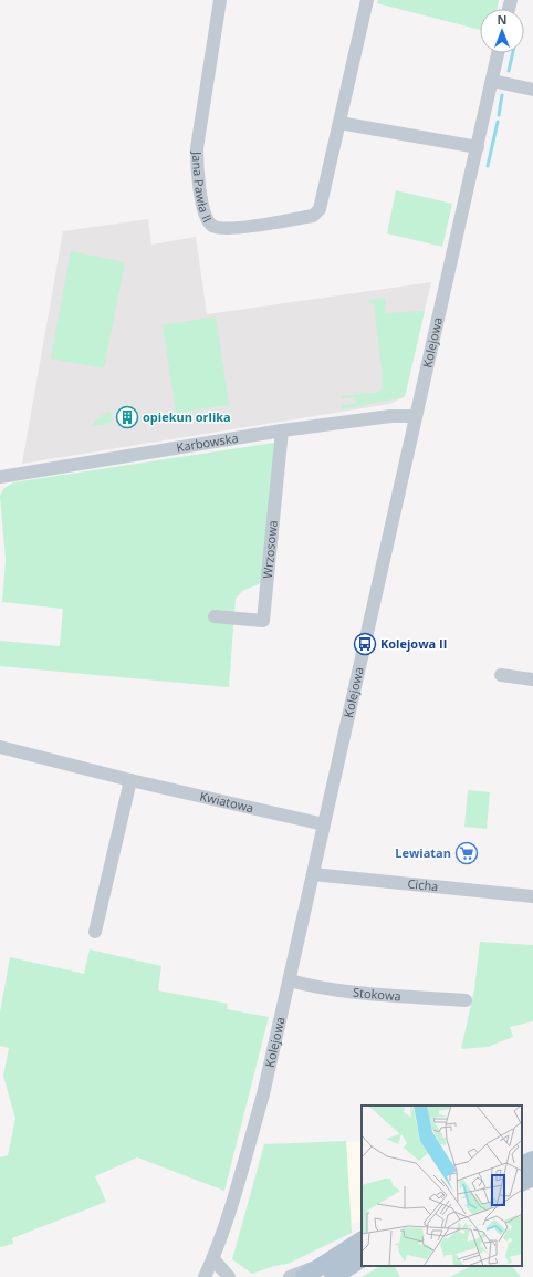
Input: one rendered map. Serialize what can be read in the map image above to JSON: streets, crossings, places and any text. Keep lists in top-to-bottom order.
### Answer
{
  "streets": {
    "street": [
      "Jana Pawła II",
      "Kolejowa",
      "Karbowska",
      "Wrzosowa",
      "Kwiatowa",
      "Cicha",
      "Stokowa"
    ]
  },
  "crossings": [
    ["Kolejowa", "Karbowska"],
    ["Kolejowa", "Kwiatowa"],
    ["Kolejowa", "Cicha"],
    ["Kolejowa", "Stokowa"],
    ["Karbowska", "Wrzosowa"]
  ],
  "places": {
    "building": ["opiekun orlika"],
    "bus stop": ["Kolejowa II"],
    "supermarket": ["Lewiatan"]
  },
  "north": "top"
}
